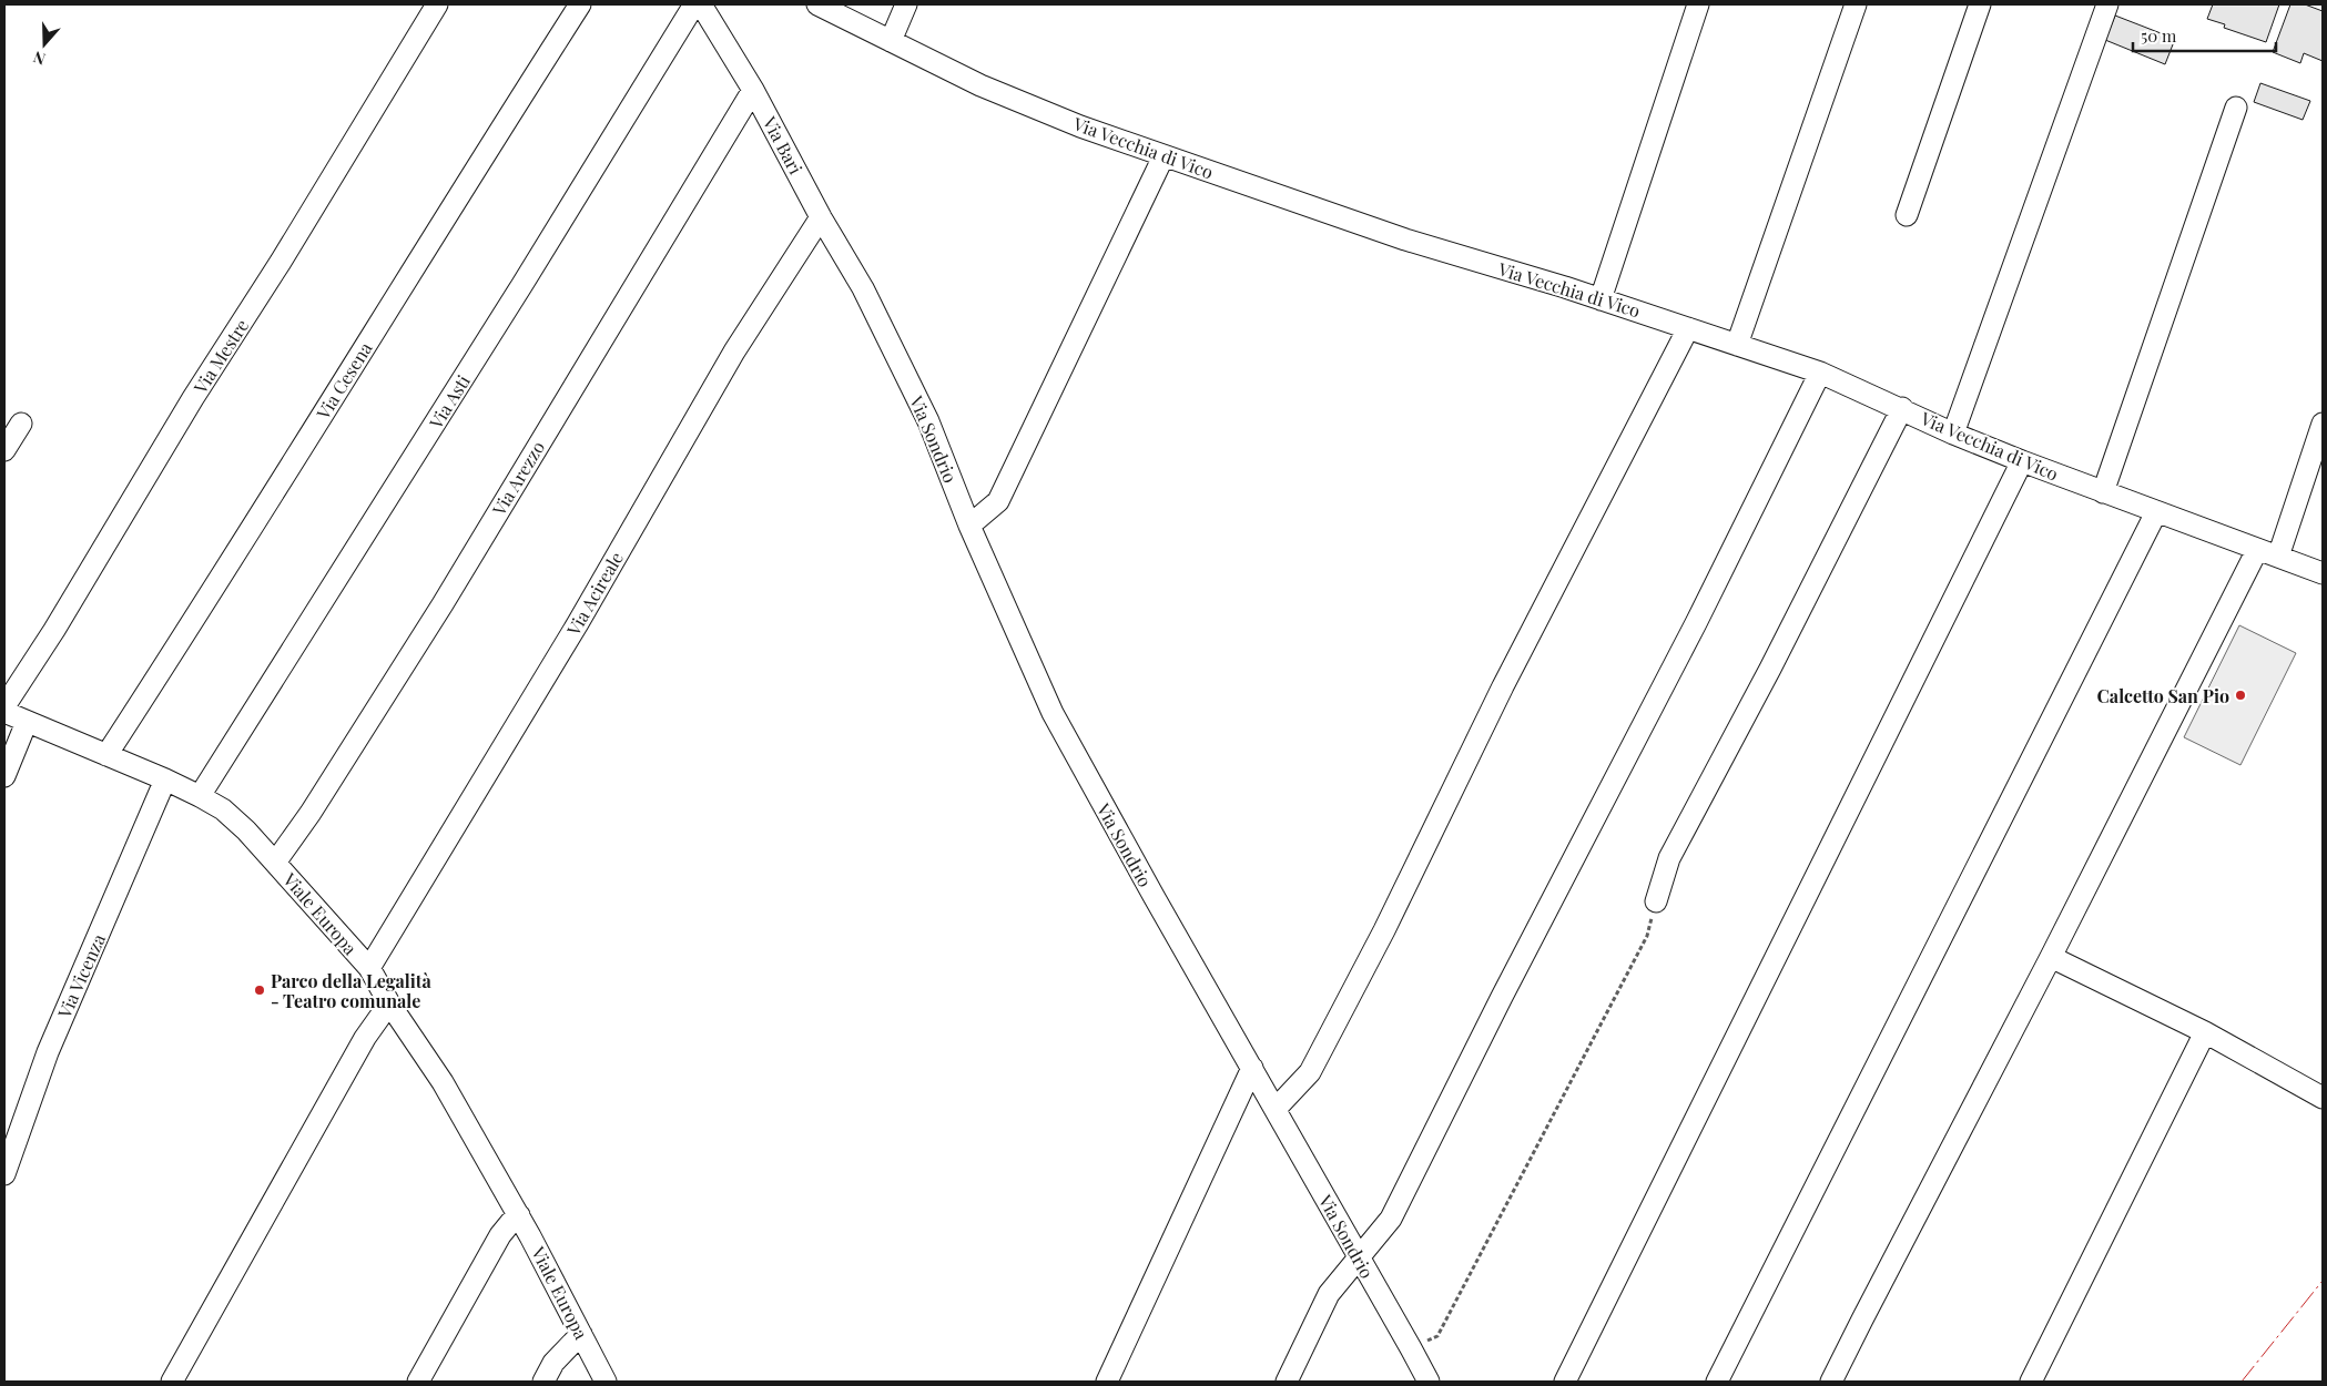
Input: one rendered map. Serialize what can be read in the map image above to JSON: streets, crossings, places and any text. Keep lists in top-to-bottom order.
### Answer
{
  "streets": {
    "street": [
      "Via Bari",
      "Via Vecchia di Vico",
      "Via Mestre",
      "Via Cesena",
      "Via Asti",
      "Via Sondrio",
      "Via Arezzo",
      "Via Acireale",
      "Viale Europa",
      "Via Vicenza"
    ]
  },
  "crossings": [
    ["Via Bari", "Via Sondrio"],
    ["Via Bari", "Via Arezzo"],
    ["Via Bari", "Via Acireale"],
    ["Via Cesena", "Viale Europa"],
    ["Via Asti", "Viale Europa"],
    ["Via Arezzo", "Viale Europa"],
    ["Via Acireale", "Viale Europa"],
    ["Viale Europa", "Via Vicenza"]
  ],
  "places": ["Calcetto San Pio", "Parco della Legalità - Teatro comunale"],
  "scale_bar": "50 m",
  "north": "bottom"
}
